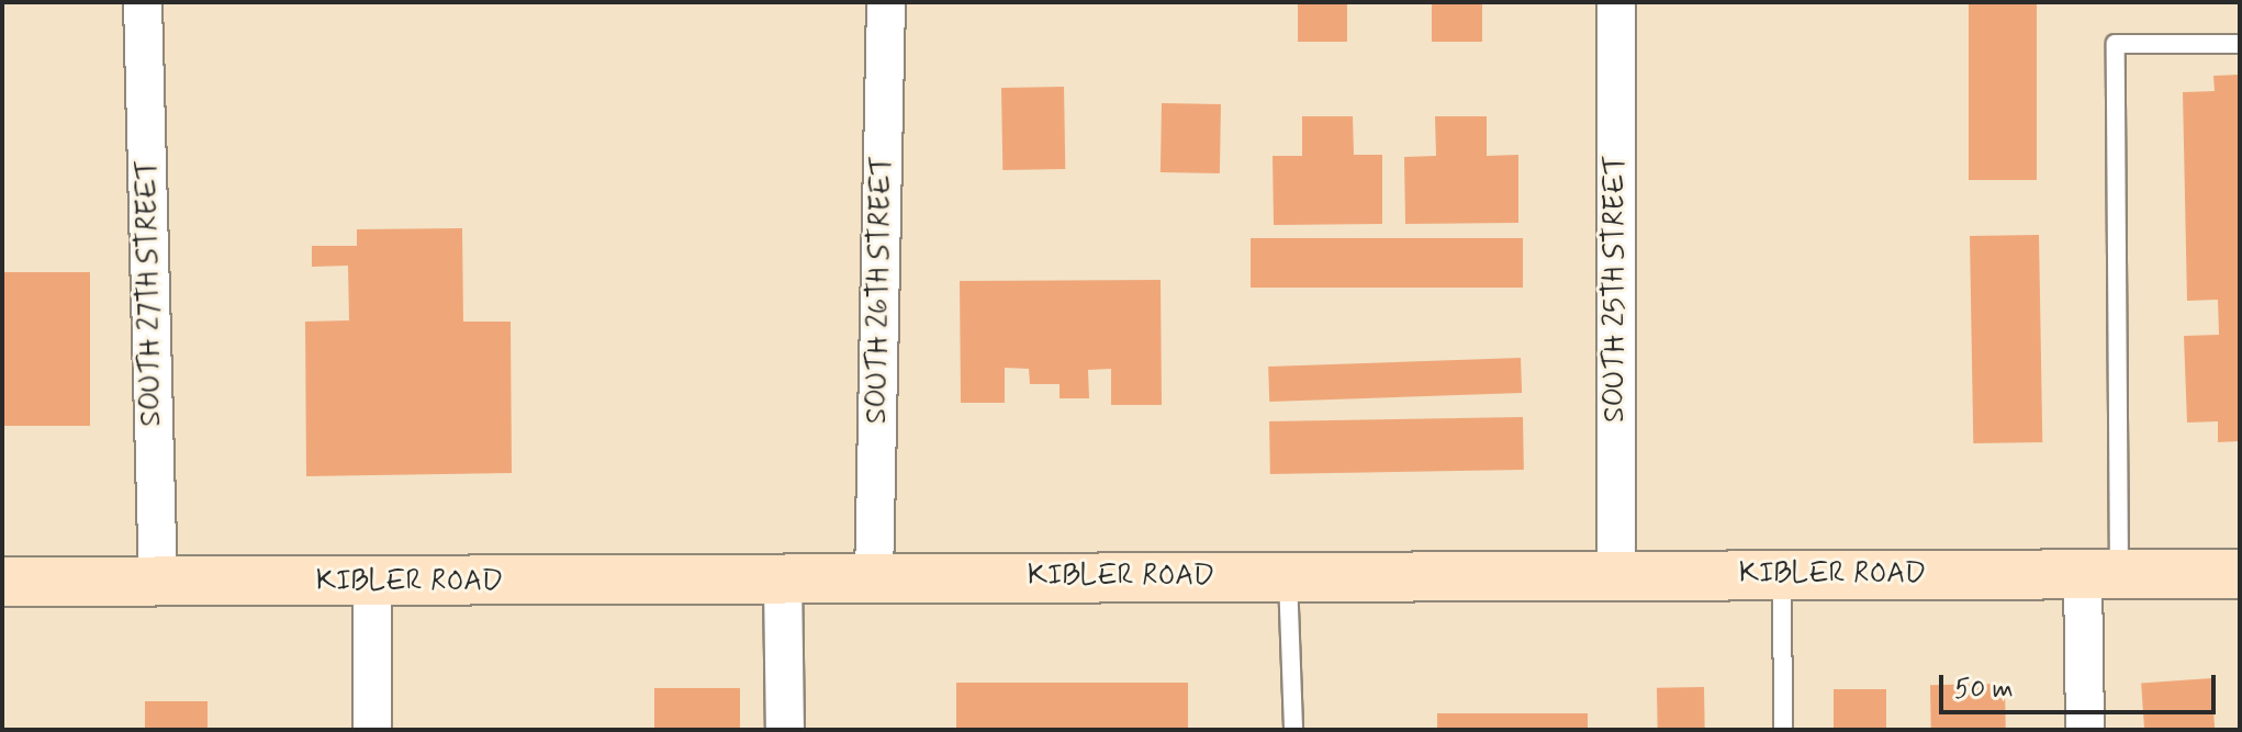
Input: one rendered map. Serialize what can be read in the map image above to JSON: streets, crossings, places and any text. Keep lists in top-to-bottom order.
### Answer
{
  "streets": {
    "main road": ["KIBLER ROAD"],
    "street": ["SOUTH 25TH STREET", "SOUTH 26TH STREET", "SOUTH 27TH STREET"]
  },
  "crossings": [
    ["SOUTH 25TH STREET", "KIBLER ROAD"],
    ["SOUTH 26TH STREET", "KIBLER ROAD"],
    ["SOUTH 27TH STREET", "KIBLER ROAD"]
  ],
  "scale_bar": "50 m"
}
